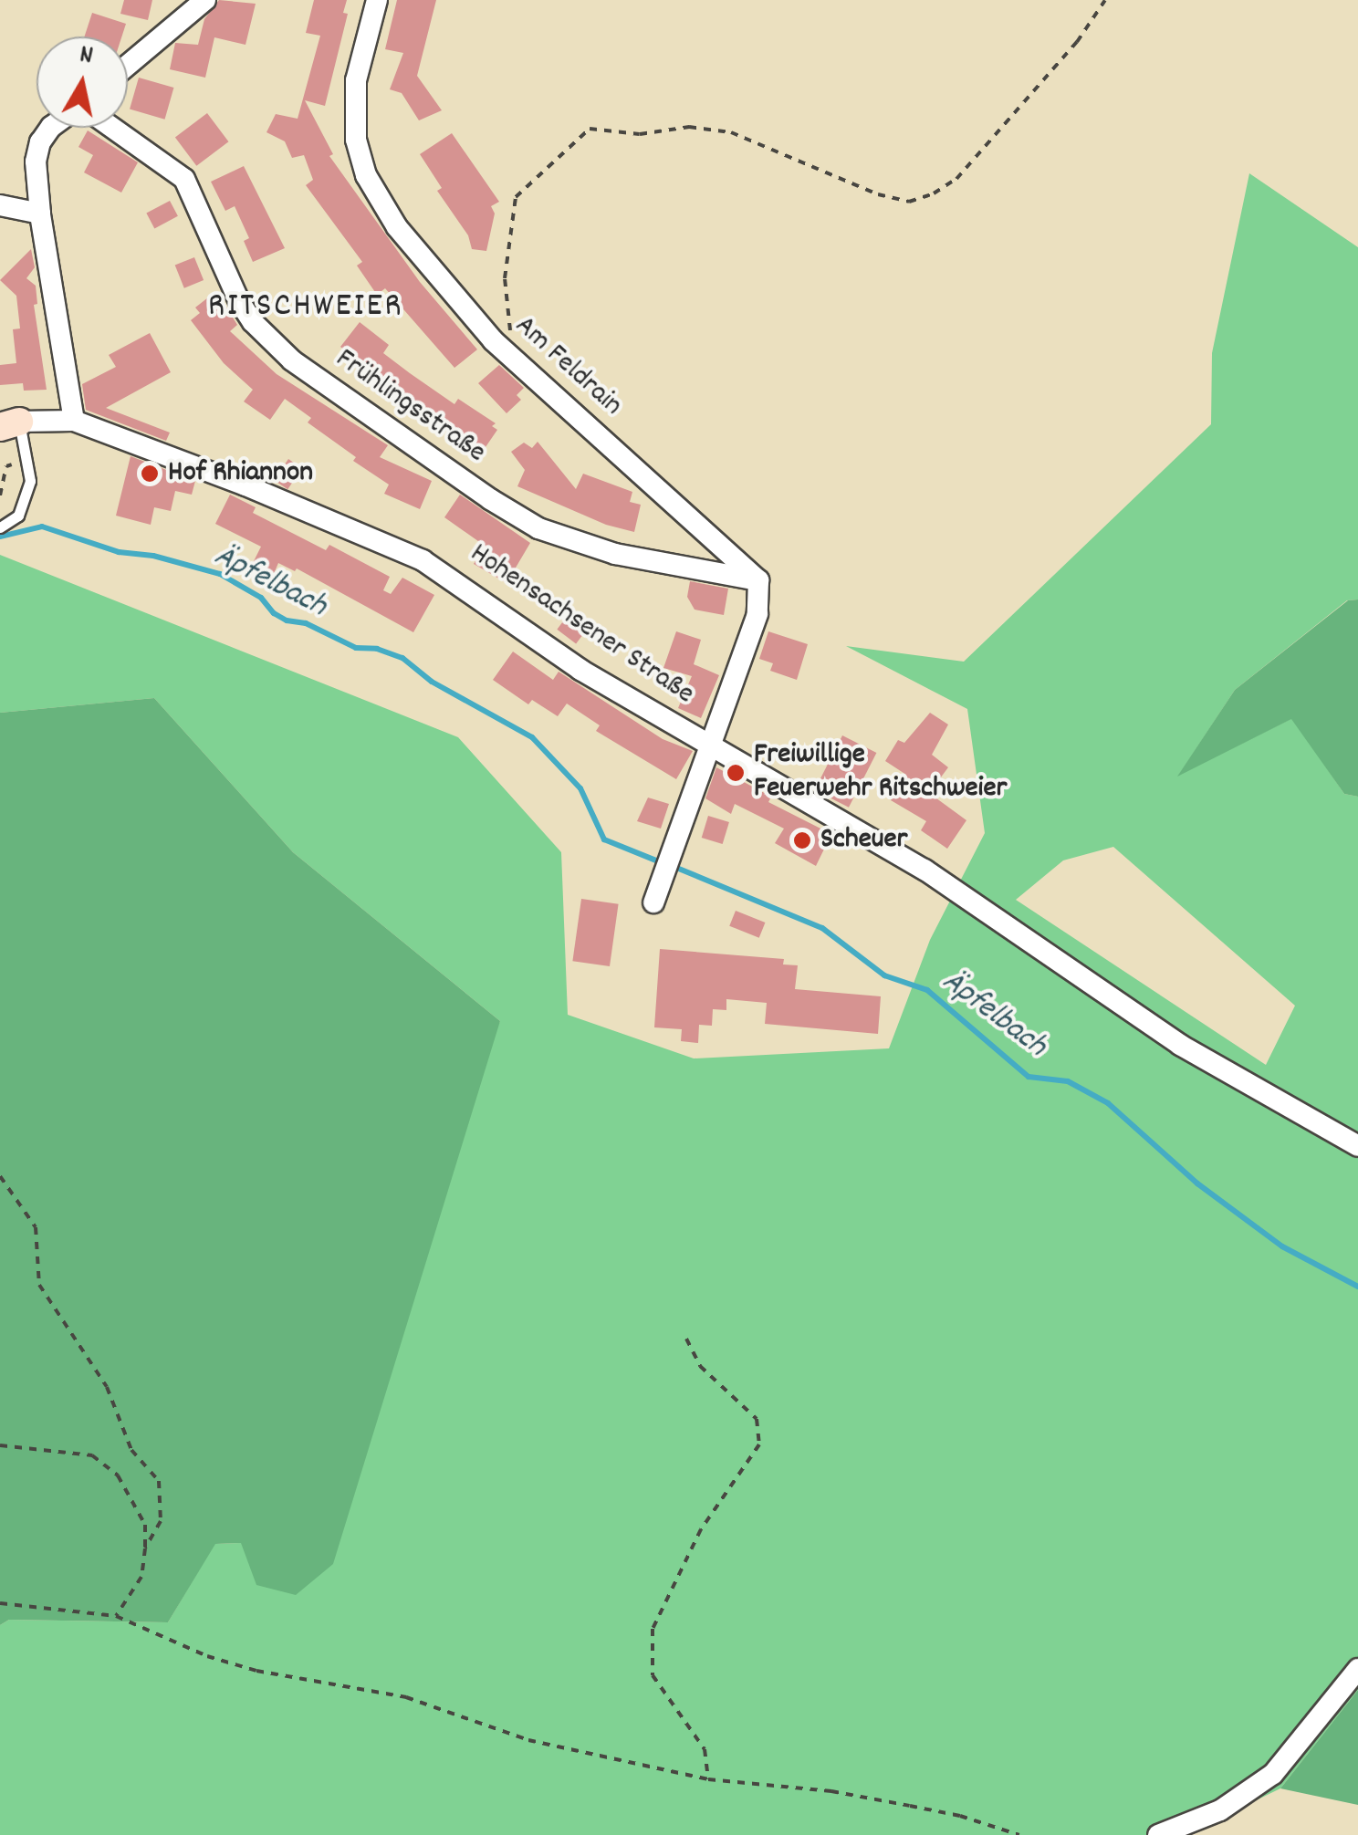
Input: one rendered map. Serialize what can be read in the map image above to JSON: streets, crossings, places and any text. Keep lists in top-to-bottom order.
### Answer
{
  "streets": {
    "street": ["Am Feldrain", "Frühlingsstraße", "Hohensachsener Straße"]
  },
  "crossings": [
    ["Am Feldrain", "Frühlingsstraße"]
  ],
  "districts": ["RITSCHWEIER"],
  "water": ["Äpfelbach"],
  "places": ["Hof Rhiannon", "Freiwillige Feuerwehr Ritschweier", "Scheuer"],
  "north": "top"
}
